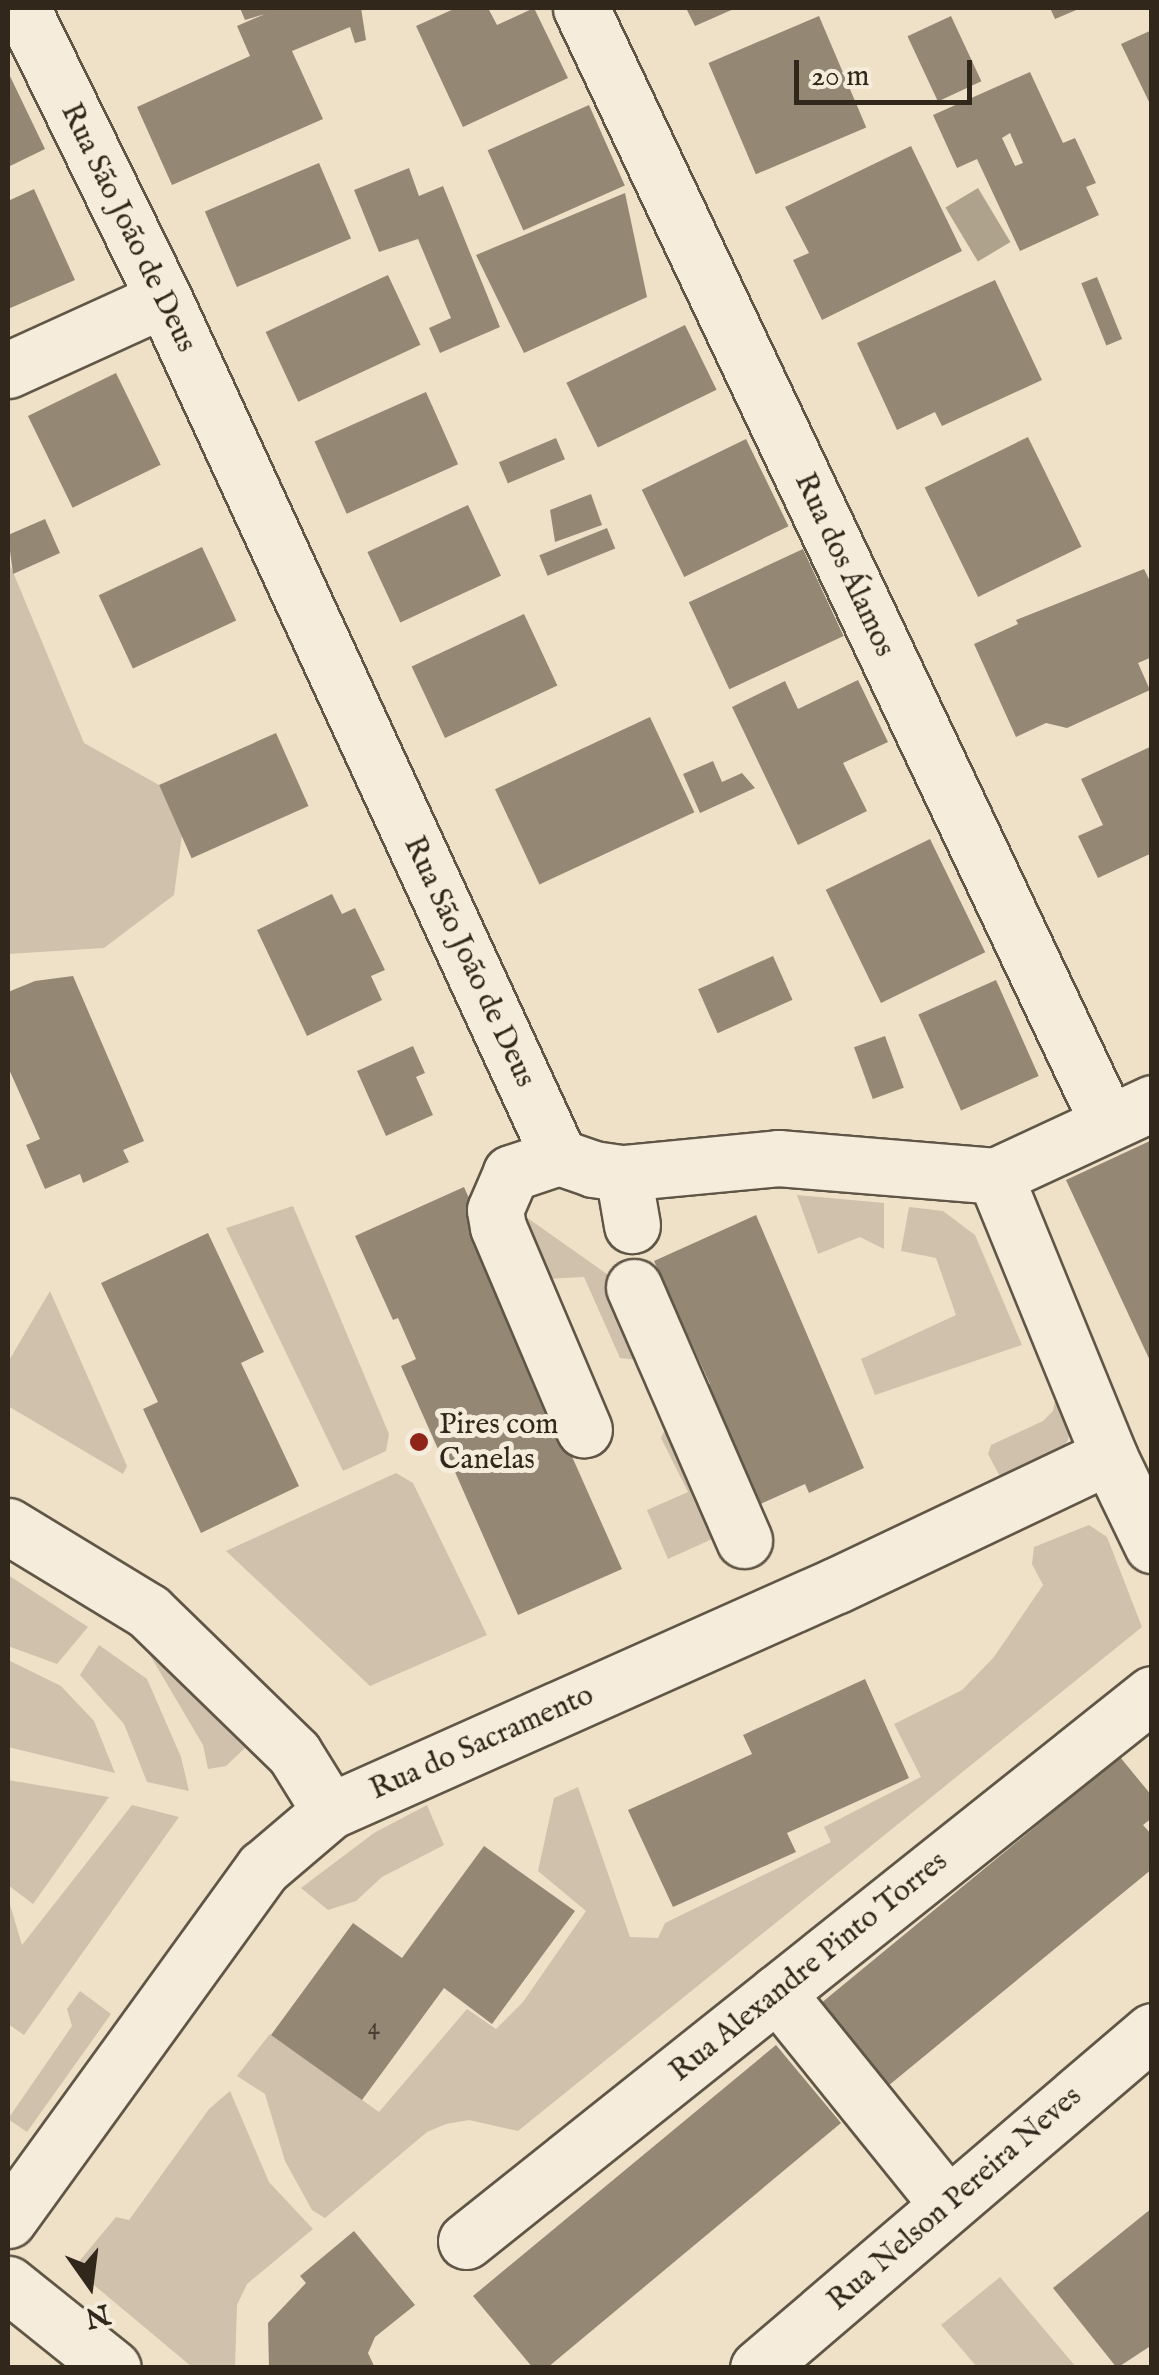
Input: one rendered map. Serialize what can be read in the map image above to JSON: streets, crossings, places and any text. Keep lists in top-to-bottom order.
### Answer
{
  "streets": {
    "street": [
      "Rua São João de Deus",
      "Rua dos Álamos",
      "Rua do Sacramento",
      "Rua Alexandre Pinto Torres",
      "Rua Nelson Pereira Neves"
    ]
  },
  "places": ["Pires com Canelas"],
  "house_numbers": ["4"],
  "scale_bar": "20 m",
  "north": "bottom"
}
